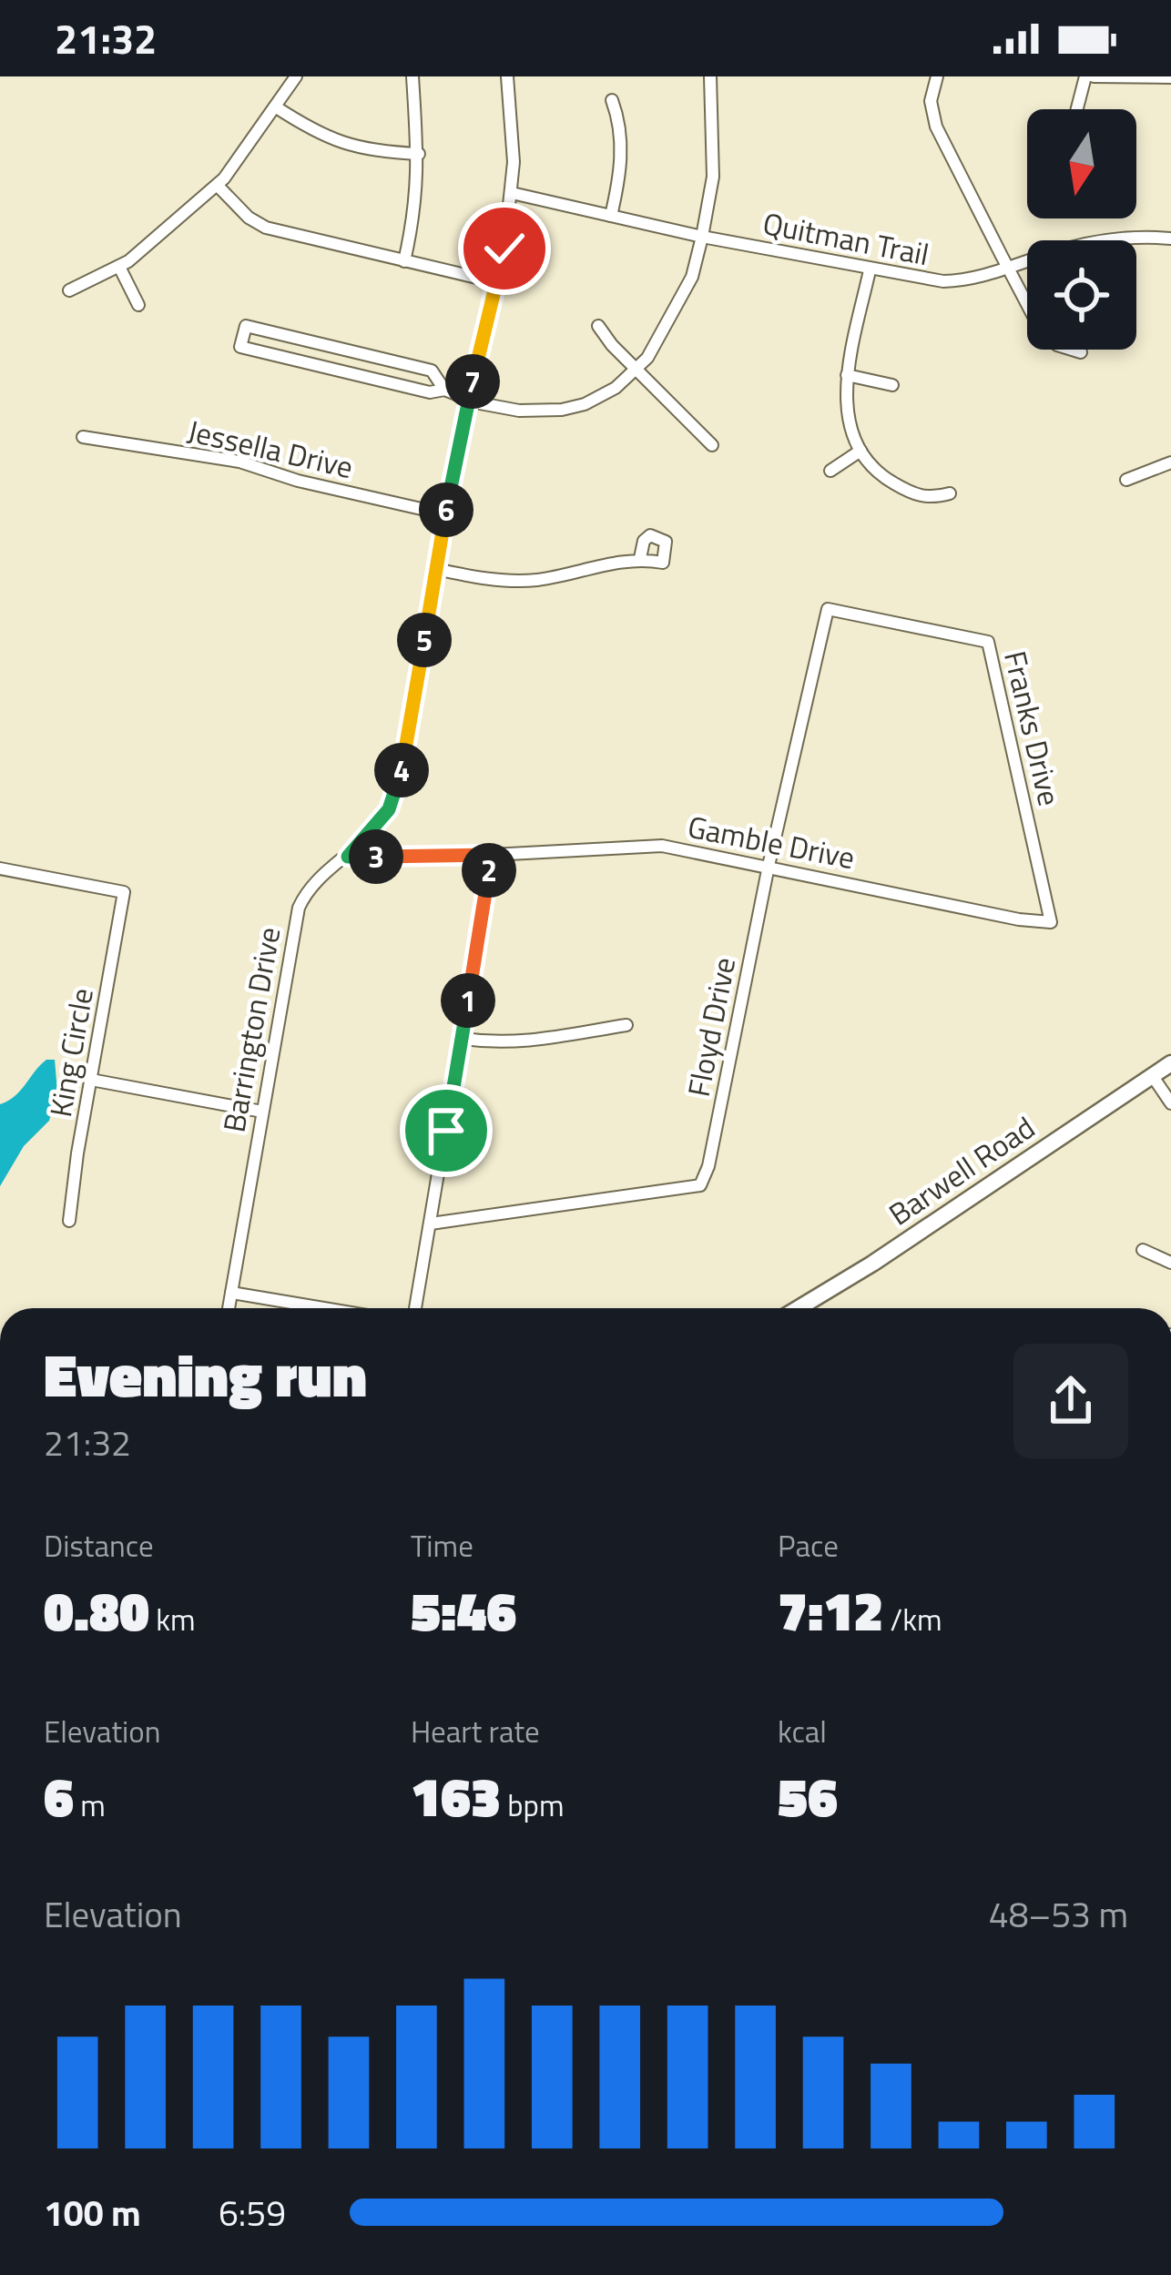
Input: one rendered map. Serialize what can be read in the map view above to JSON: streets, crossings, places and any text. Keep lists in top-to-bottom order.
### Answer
{
  "streets": {
    "street": [
      "Quitman Trail",
      "Jessella Drive",
      "Franks Drive",
      "Gamble Drive",
      "Floyd Drive",
      "Barrington Drive",
      "King Circle",
      "Barwell Road"
    ]
  },
  "crossings": [
    ["Quitman Trail", "Barrington Drive"],
    ["Jessella Drive", "Barrington Drive"],
    ["Franks Drive", "Gamble Drive"],
    ["Franks Drive", "Floyd Drive"],
    ["Gamble Drive", "Floyd Drive"],
    ["Gamble Drive", "Barrington Drive"]
  ],
  "north": "bottom",
  "page": {
    "status": "21:32",
    "pins": [
      "7",
      "6",
      "5",
      "4",
      "3",
      "2",
      "1"
    ],
    "heading": ["Evening run", "21:32"],
    "stats": [
      ["Distance", "0.80 km"],
      ["Time", "5:46"],
      ["Pace", "7:12 /km"],
      ["Elevation", "6 m"],
      ["Heart rate", "163 bpm"],
      ["kcal", "56"]
    ],
    "chart": ["Elevation", "48–53 m"],
    "list": [
      {
        "name": "100 m",
        "note": "6:59"
      }
    ]
  }
}
